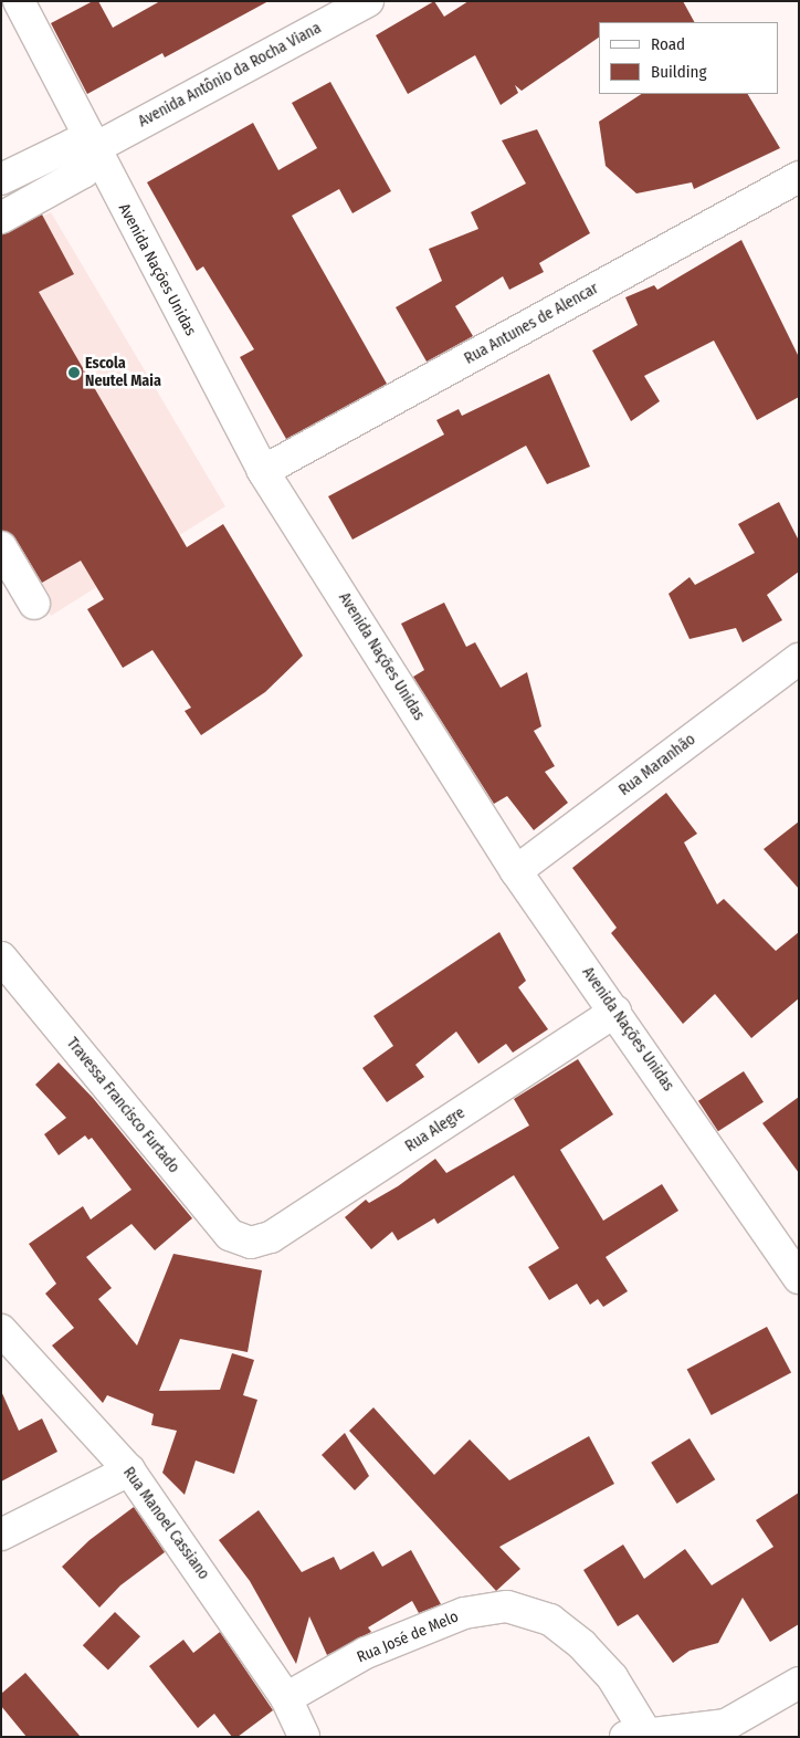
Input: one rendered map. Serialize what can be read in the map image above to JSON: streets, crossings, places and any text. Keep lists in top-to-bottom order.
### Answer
{
  "streets": {
    "street": [
      "Avenida Antônio da Rocha Viana",
      "Avenida Nações Unidas",
      "Rua Antunes de Alencar",
      "Rua Maranhão",
      "Travessa Francisco Furtado",
      "Rua Alegre",
      "Rua Manoel Cassiano",
      "Rua José de Melo"
    ]
  },
  "crossings": [
    ["Avenida Antônio da Rocha Viana", "Avenida Nações Unidas"],
    ["Avenida Nações Unidas", "Rua Antunes de Alencar"],
    ["Avenida Nações Unidas", "Rua Maranhão"],
    ["Avenida Nações Unidas", "Rua Alegre"],
    ["Travessa Francisco Furtado", "Rua Alegre"],
    ["Rua Manoel Cassiano", "Rua José de Melo"]
  ],
  "places": ["Escola Neutel Maia"],
  "legend": ["Road", "Building"]
}
